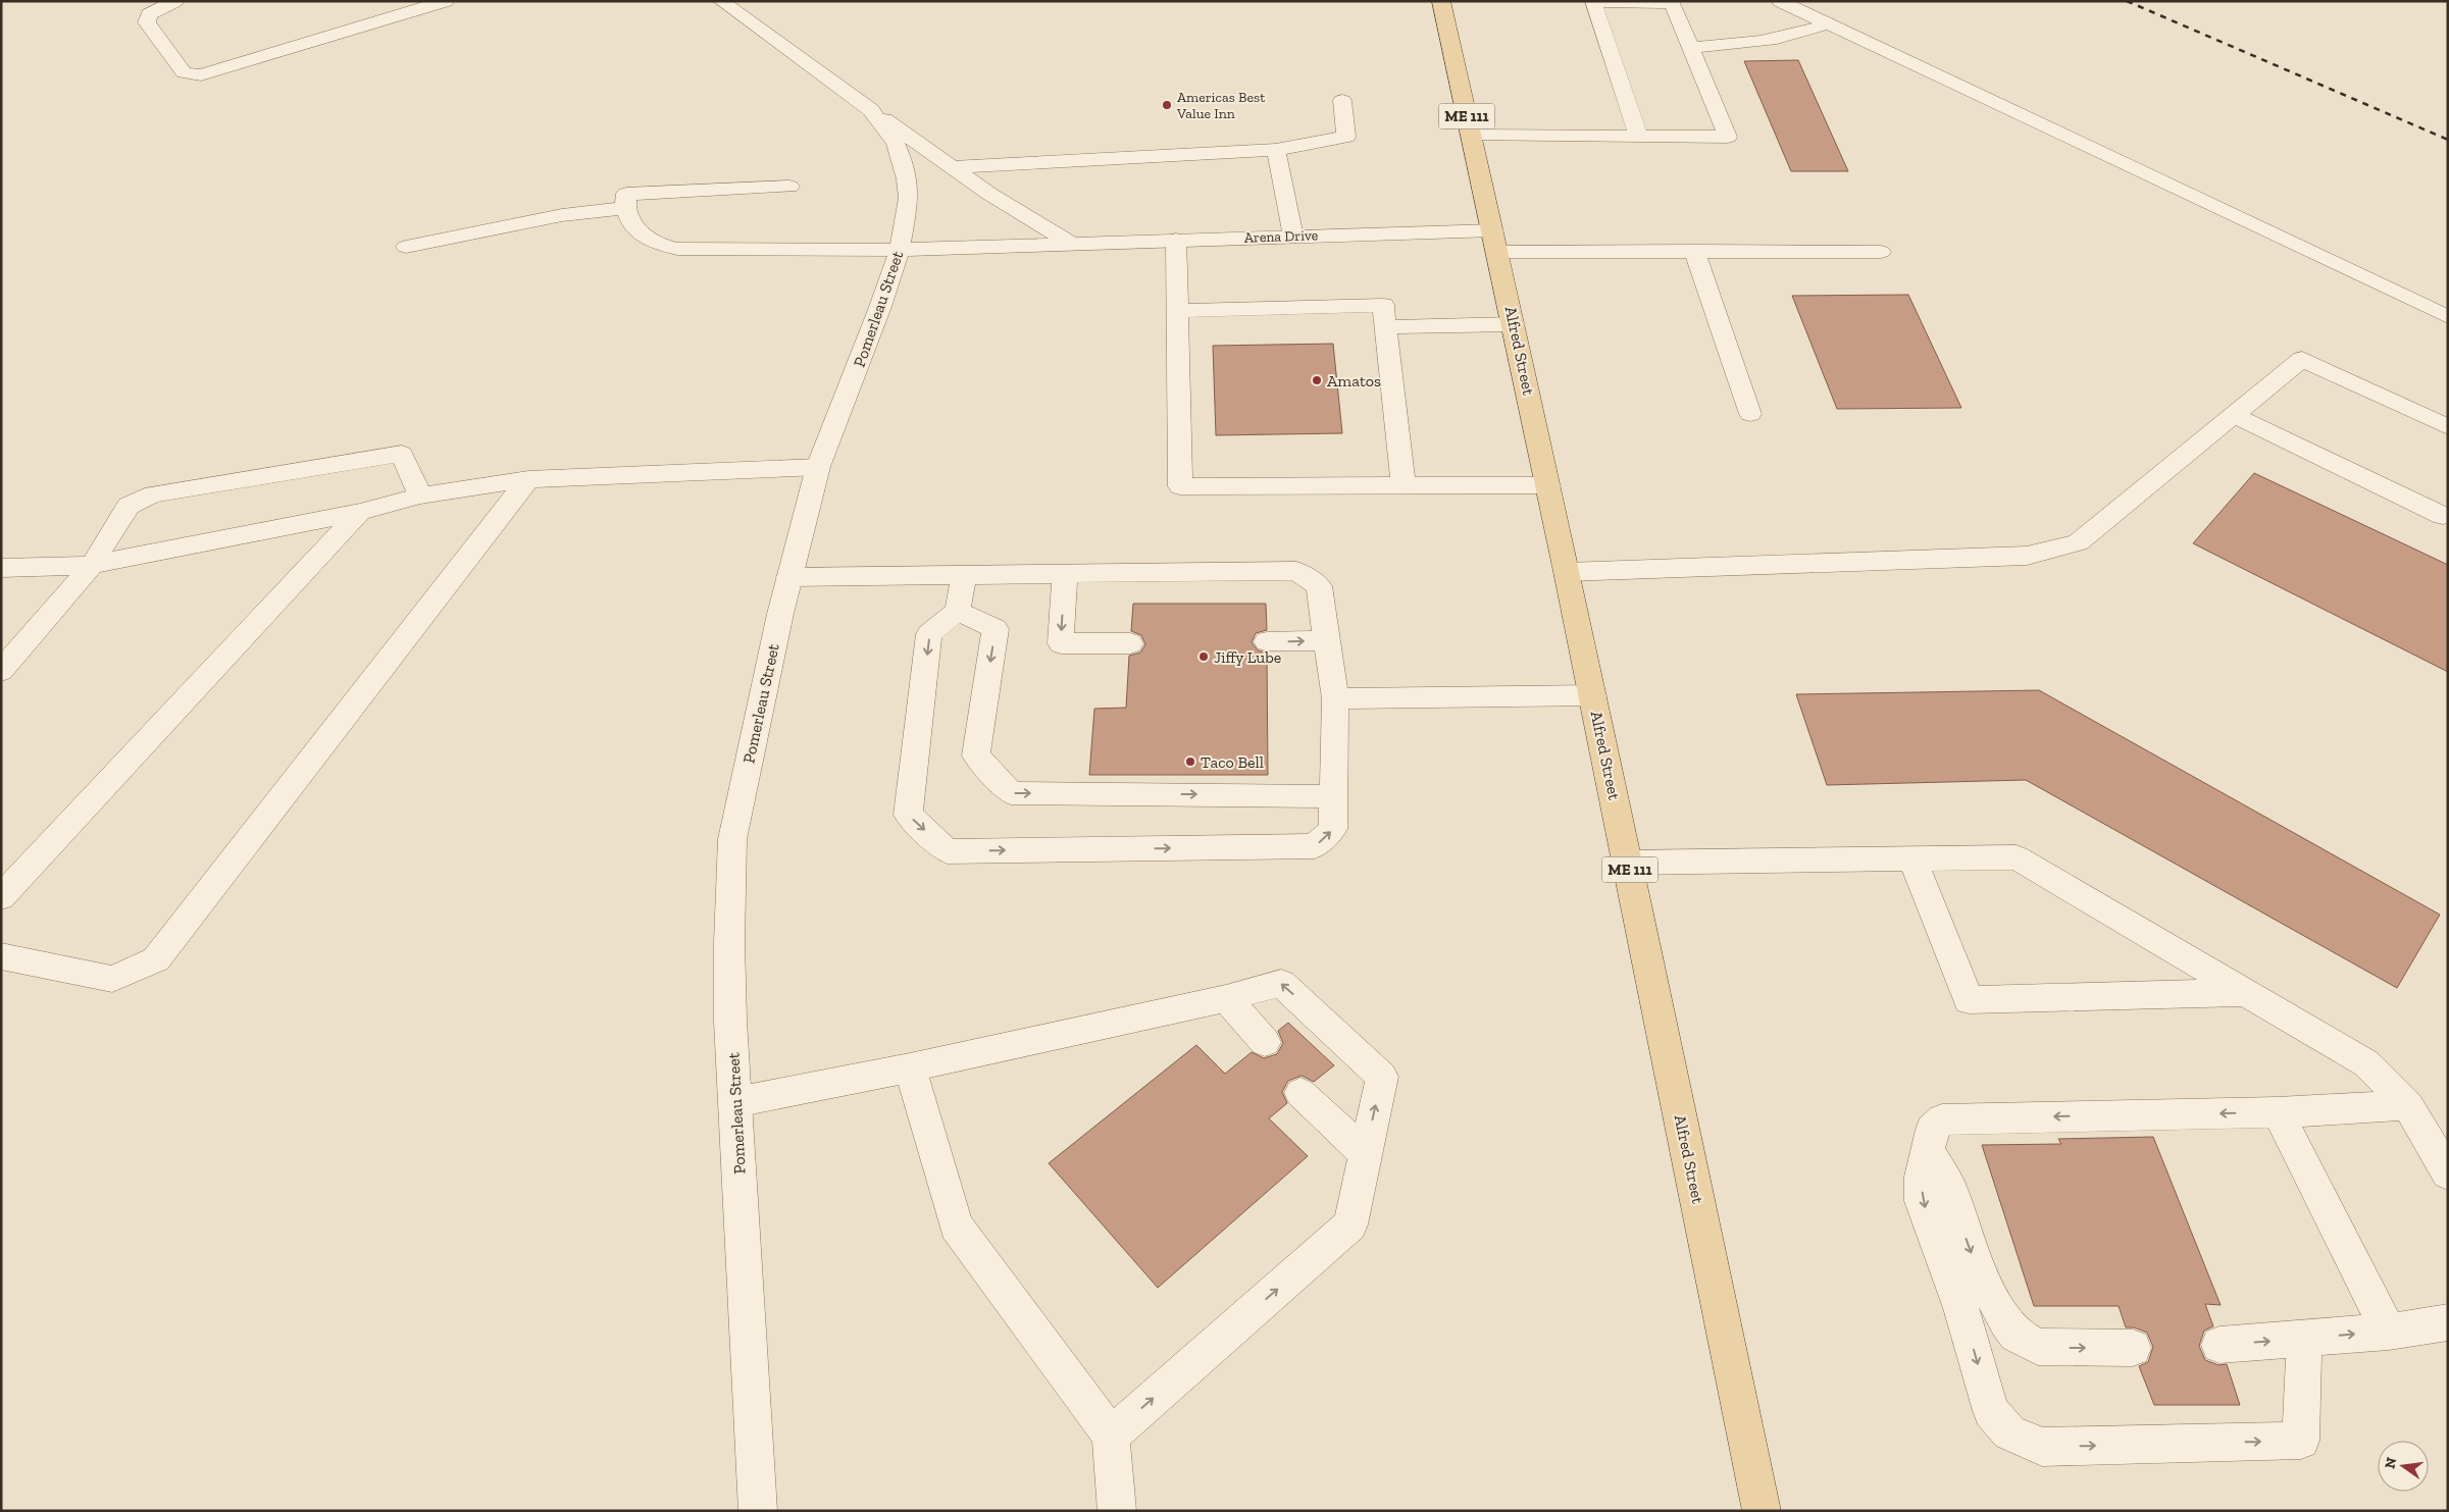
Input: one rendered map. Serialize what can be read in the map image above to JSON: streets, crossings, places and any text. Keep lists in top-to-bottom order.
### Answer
{
  "streets": {
    "main road": ["ME 111", "Alfred Street"],
    "street": ["Arena Drive", "Pomerleau Street"]
  },
  "crossings": [
    ["Arena Drive", "Pomerleau Street"],
    ["Arena Drive", "Alfred Street"]
  ],
  "places": [
    "Americas Best Value Inn",
    "Amatos",
    "Jiffy Lube",
    "Taco Bell"
  ],
  "north": "left"
}
